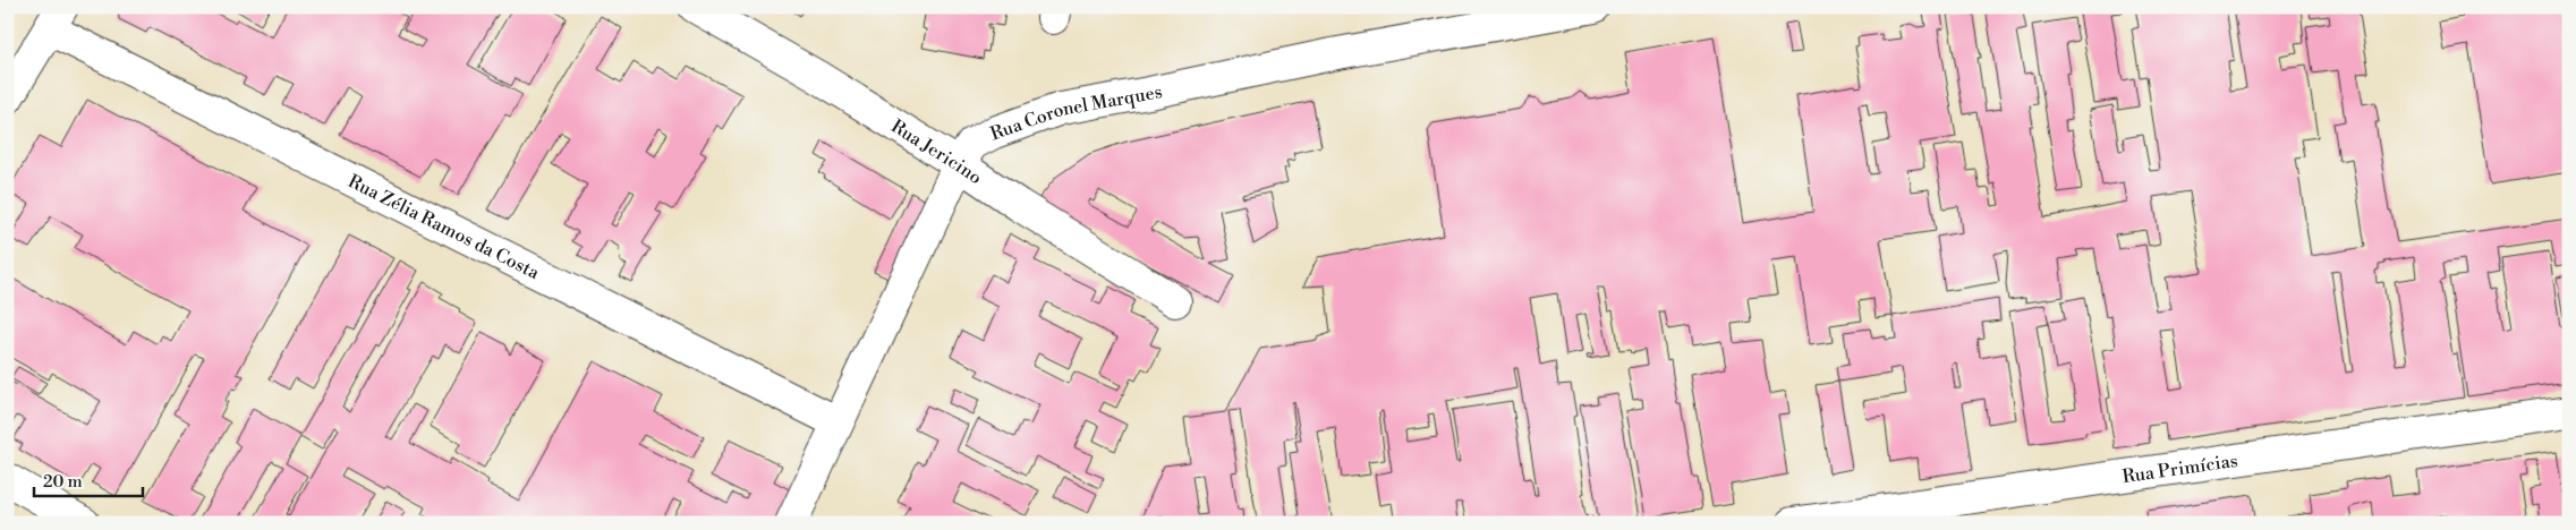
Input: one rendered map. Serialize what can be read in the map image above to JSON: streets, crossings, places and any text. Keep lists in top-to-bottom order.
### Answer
{
  "streets": {
    "street": [
      "Rua Coronel Marques",
      "Rua Jericino",
      "Rua Zélia Ramos da Costa",
      "Rua Primícias"
    ]
  },
  "crossings": [
    ["Rua Coronel Marques", "Rua Jericino"],
    ["Rua Coronel Marques", "Rua Zélia Ramos da Costa"]
  ],
  "scale_bar": "20 m"
}
